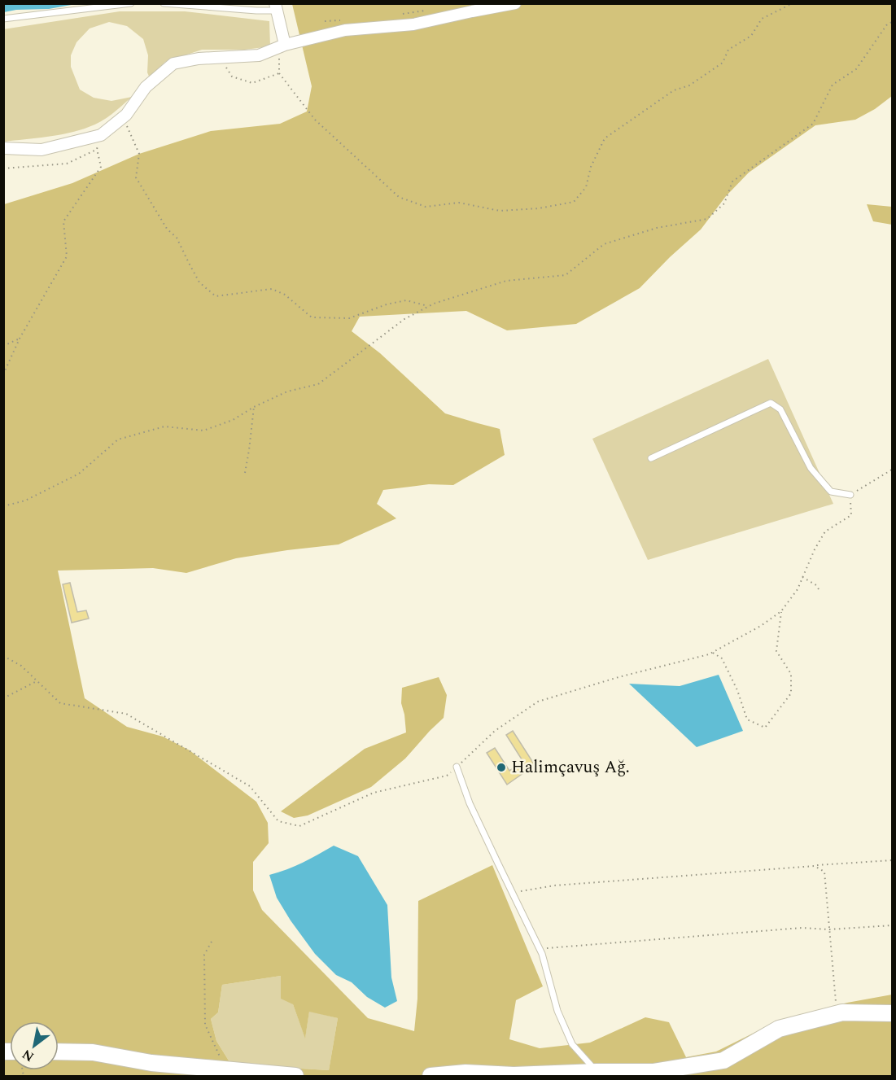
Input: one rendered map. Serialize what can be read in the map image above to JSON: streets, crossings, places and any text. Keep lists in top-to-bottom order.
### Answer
{
  "places": ["Halimçavuş Ağ."],
  "north": "bottom left"
}
